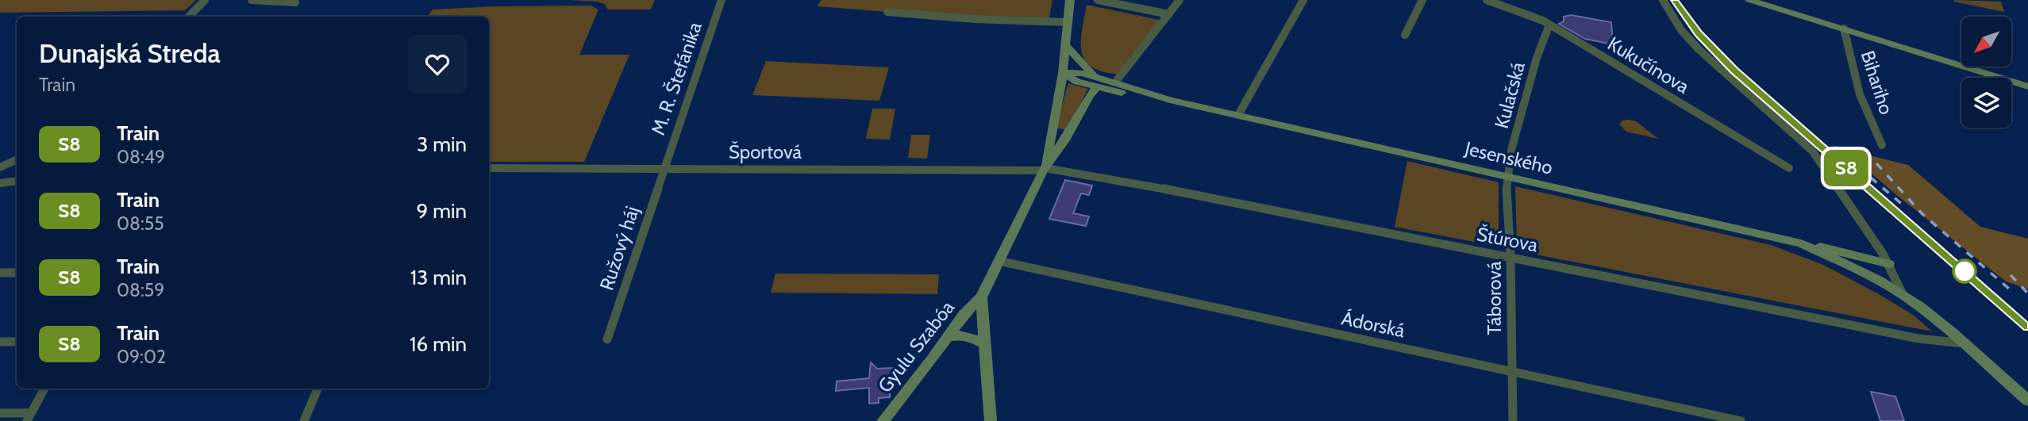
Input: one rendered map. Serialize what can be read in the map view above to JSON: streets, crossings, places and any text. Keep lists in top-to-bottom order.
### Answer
{
  "streets": {
    "street": [
      "Kukučínova",
      "M. R. Štefánika",
      "Bihariho",
      "Kulačská",
      "Športová",
      "Jesenského",
      "Štúrova",
      "Ružový háj",
      "Táborová",
      "Ádorská",
      "Gyulu Szabóa"
    ]
  },
  "crossings": [
    ["Kukučínova", "Kulačská"],
    ["M. R. Štefánika", "Športová"],
    ["M. R. Štefánika", "Ružový háj"],
    ["Kulačská", "Jesenského"],
    ["Kulačská", "Táborová"],
    ["Športová", "Štúrova"],
    ["Športová", "Ružový háj"],
    ["Jesenského", "Štúrova"],
    ["Jesenského", "Táborová"],
    ["Štúrova", "Táborová"],
    ["Táborová", "Ádorská"]
  ],
  "north": "bottom left",
  "page": {
    "on_map": "S8",
    "heading": ["Dunajská Streda", "Train"],
    "list": [
      {
        "mark": "S8",
        "name": "Train",
        "note": "08:49",
        "value": "3 min"
      },
      {
        "mark": "S8",
        "name": "Train",
        "note": "08:55",
        "value": "9 min"
      },
      {
        "mark": "S8",
        "name": "Train",
        "note": "08:59",
        "value": "13 min"
      },
      {
        "mark": "S8",
        "name": "Train",
        "note": "09:02",
        "value": "16 min"
      }
    ]
  }
}
